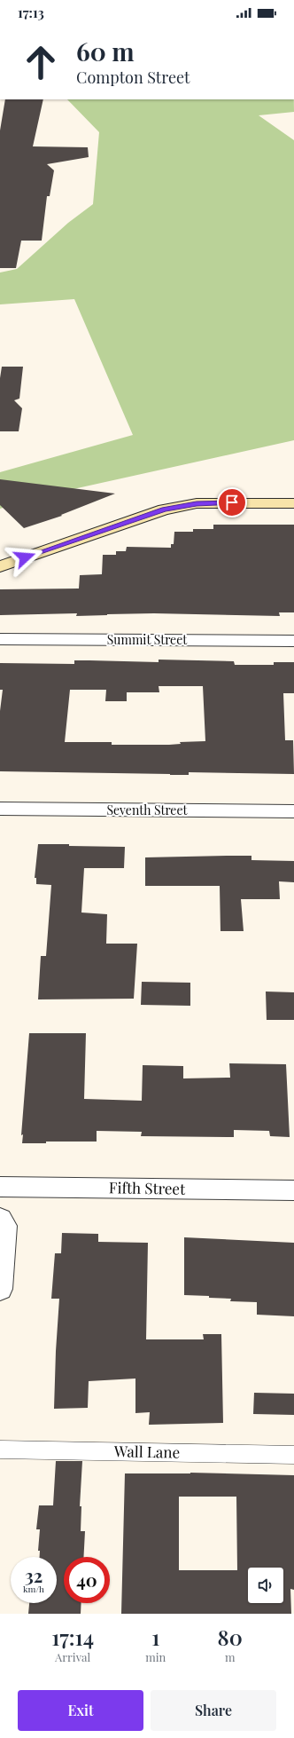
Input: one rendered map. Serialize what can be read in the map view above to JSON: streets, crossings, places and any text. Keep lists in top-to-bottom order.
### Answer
{
  "streets": {
    "street": ["Summit Street", "Seventh Street", "Fifth Street"],
    "lane": ["Wall Lane"]
  },
  "page": {
    "status": "17:13",
    "turn": ["60 m", "Compton Street"],
    "speed": "32 km/h",
    "limit": "40",
    "eta": [
      "17:14",
      "Arrival",
      "1",
      "min",
      "80",
      "m"
    ],
    "buttons": ["Exit", "Share"]
  }
}
